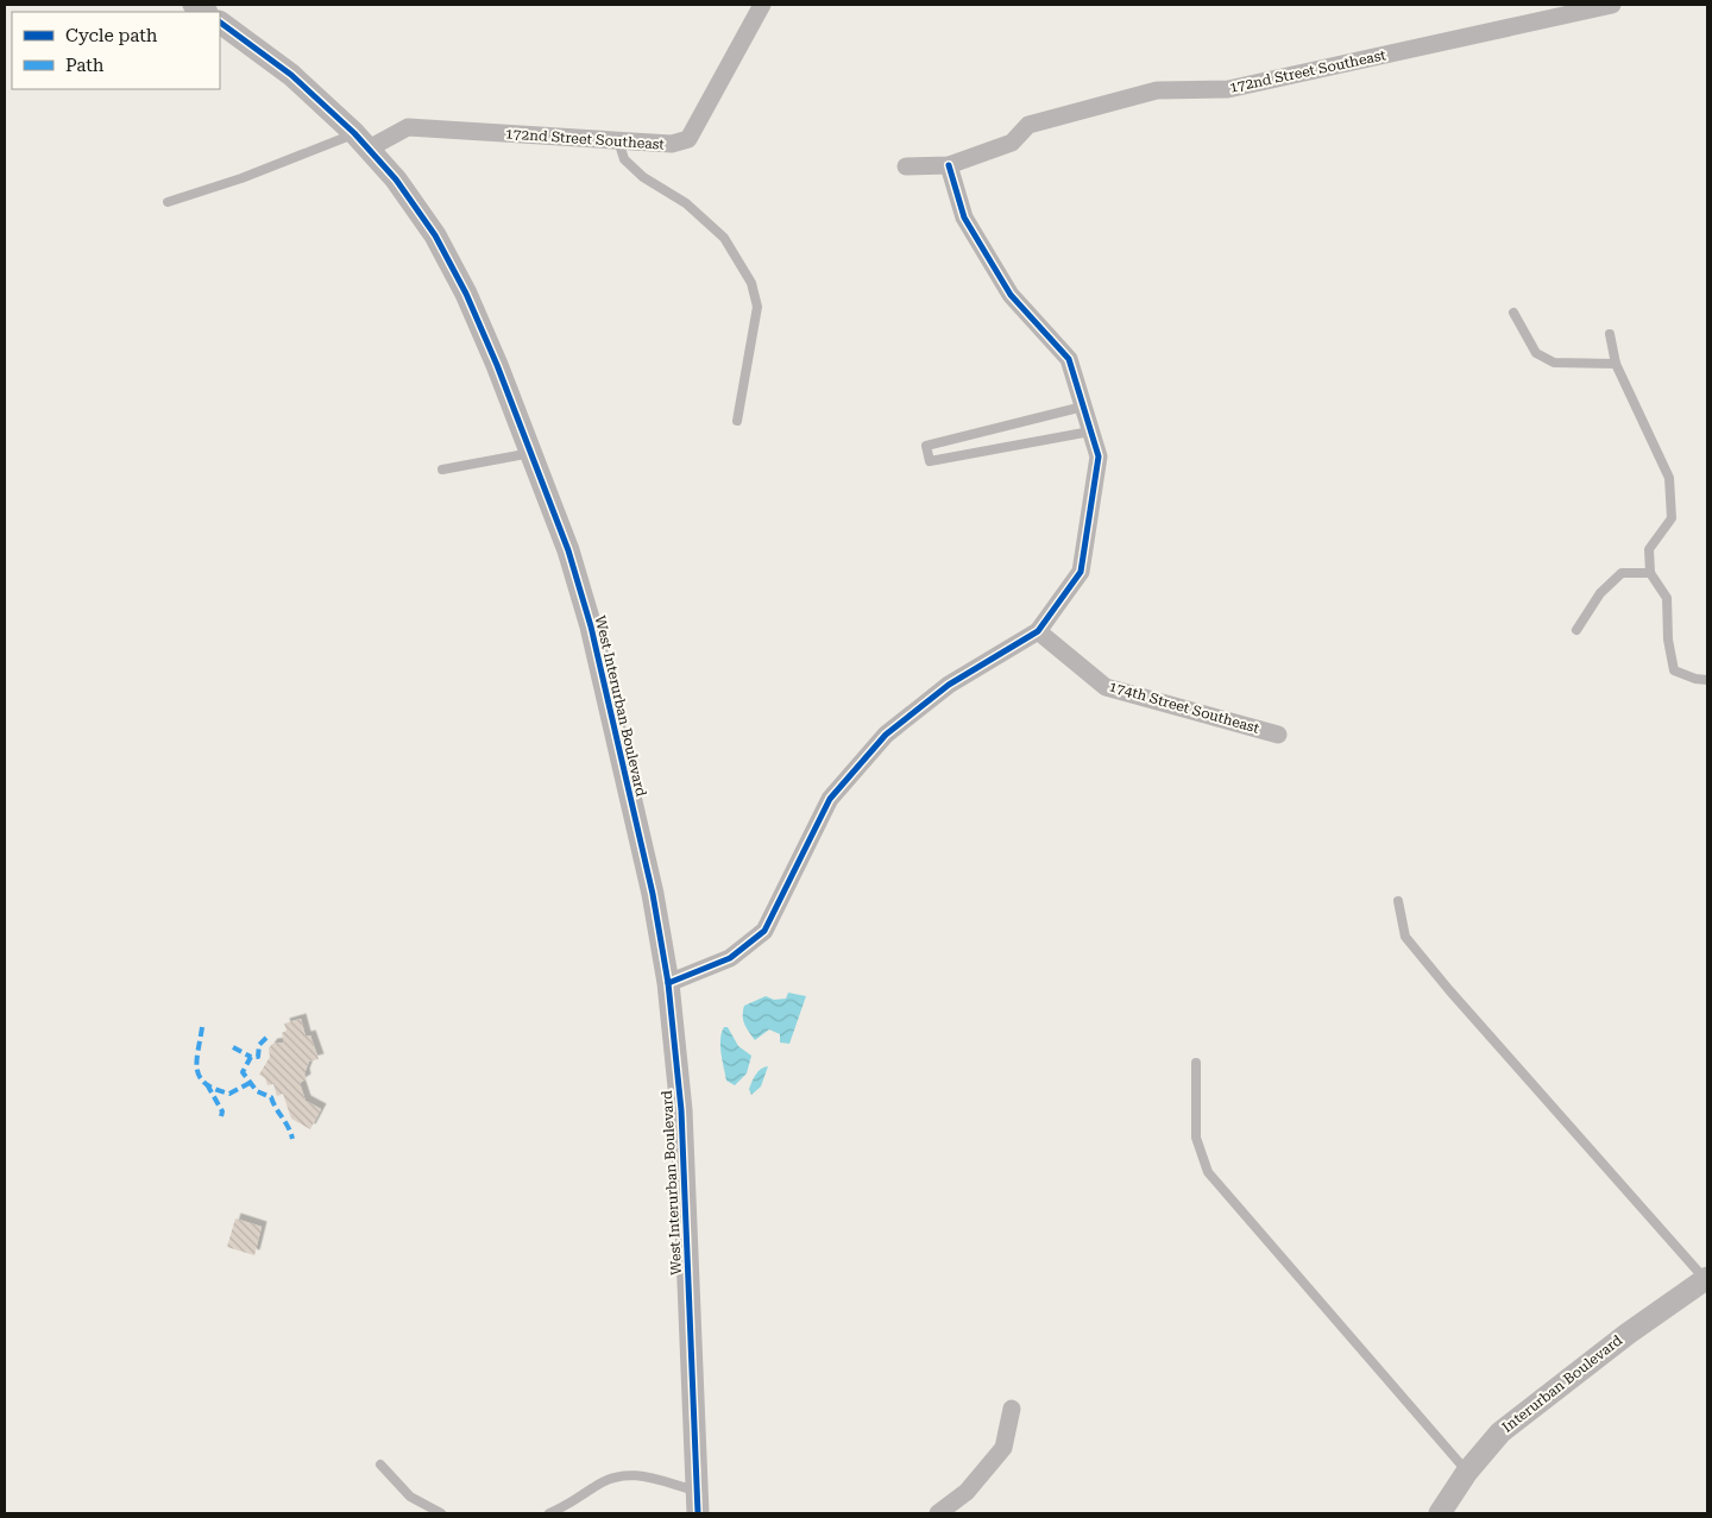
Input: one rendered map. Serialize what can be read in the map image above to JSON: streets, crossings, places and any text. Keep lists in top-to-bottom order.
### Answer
{
  "streets": {
    "street": [
      "172nd Street Southeast",
      "West Interurban Boulevard",
      "174th Street Southeast",
      "Interurban Boulevard"
    ]
  },
  "crossings": [
    ["172nd Street Southeast", "West Interurban Boulevard"]
  ],
  "legend": ["Cycle path", "Path"]
}
